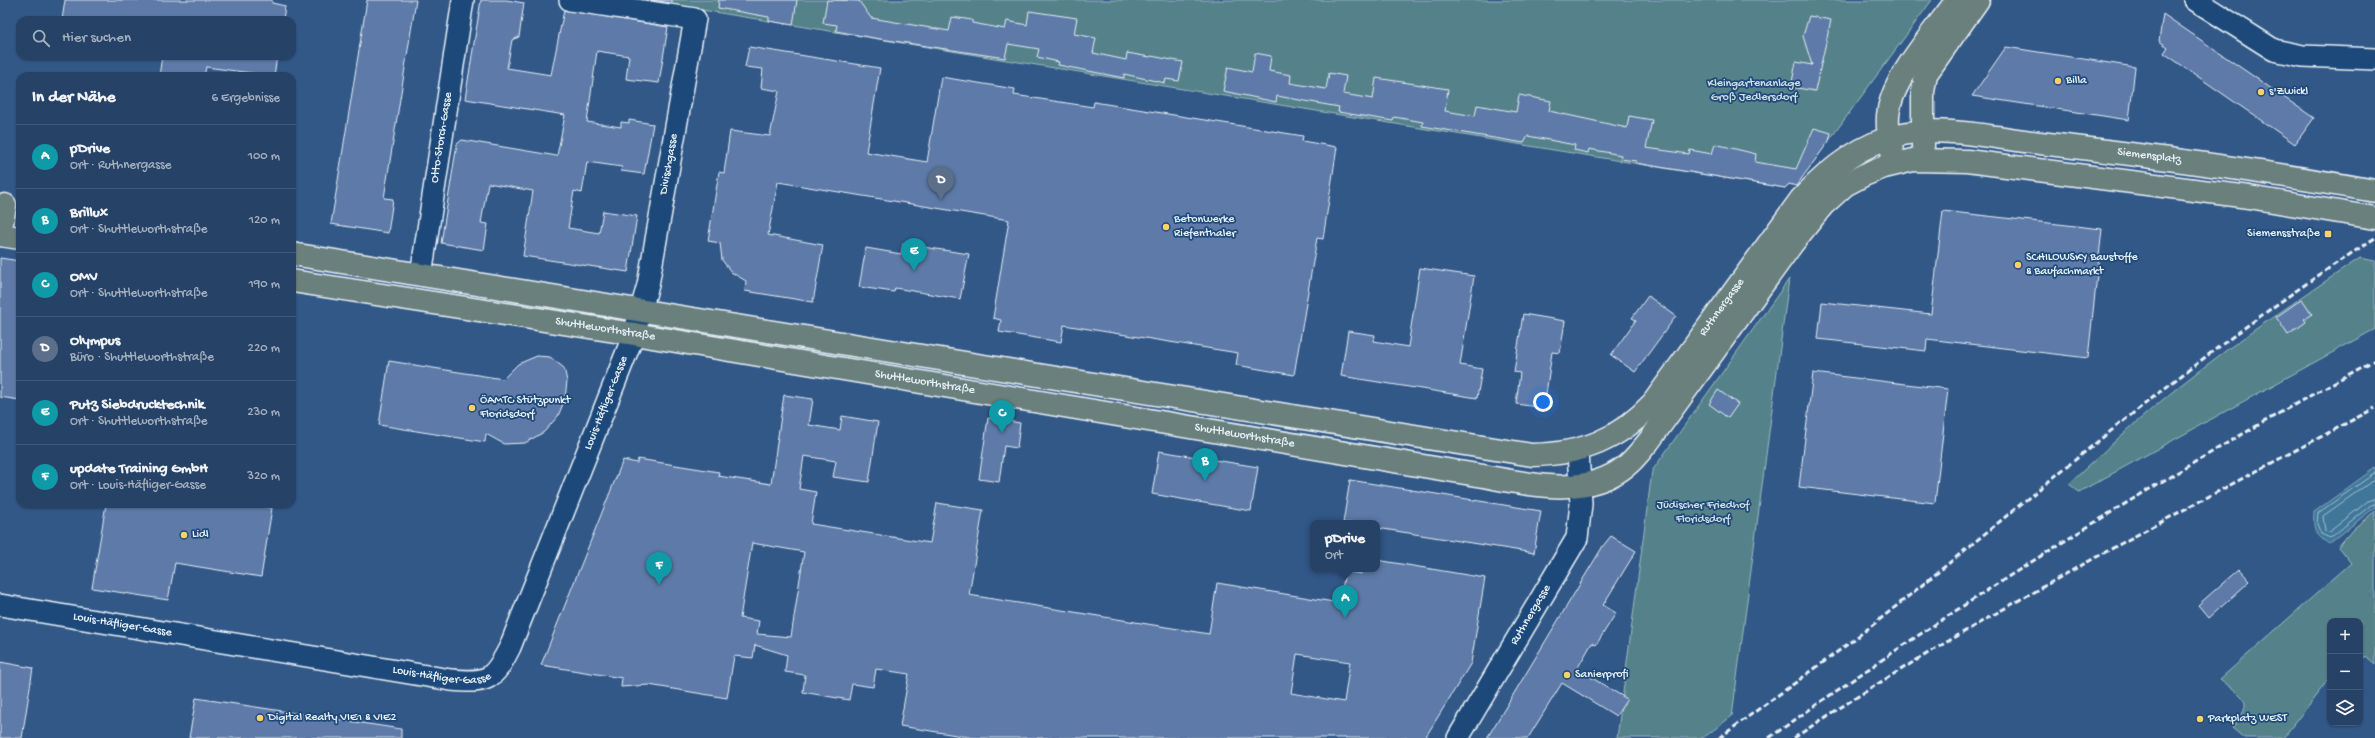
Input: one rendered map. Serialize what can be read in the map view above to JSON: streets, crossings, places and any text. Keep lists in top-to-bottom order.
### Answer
{
  "streets": {
    "main road": ["Siemensplatz", "Ruthnergasse", "Shuttleworthstraße"],
    "street": ["Otto-Storch-Gasse", "Divischgasse", "Louis-Häfliger-Gasse"]
  },
  "crossings": [
    ["Otto-Storch-Gasse", "Shuttleworthstraße"],
    ["Siemensplatz", "Ruthnergasse"],
    ["Divischgasse", "Shuttleworthstraße"],
    ["Divischgasse", "Louis-Häfliger-Gasse"],
    ["Ruthnergasse", "Shuttleworthstraße"],
    ["Shuttleworthstraße", "Louis-Häfliger-Gasse"]
  ],
  "parks": ["Kleingartenanlage Groß Jedlersdorf", "Jüdischer Friedhof Floridsdorf"],
  "places": {
    "other": [
      "Billa",
      "s'Zwickl",
      "Betonwerke Riefenthaler",
      "SCHILOWSKY Baustoffe & Baufachmarkt",
      "ÖAMTC Stützpunkt Floridsdorf",
      "Lidl",
      "Sanierprofi",
      "Digital Realty VIE1 & VIE2",
      "Parkplatz WEST"
    ],
    "transit": ["Siemensstraße"]
  },
  "page": {
    "search": "Hier suchen",
    "heading": ["In der Nähe", "6 Ergebnisse"],
    "list": [
      {
        "mark": "A",
        "name": "pDrive",
        "note": "Ort · Ruthnergasse",
        "value": "100 m"
      },
      {
        "mark": "B",
        "name": "Brillux",
        "note": "Ort · Shuttleworthstraße",
        "value": "120 m"
      },
      {
        "mark": "C",
        "name": "OMV",
        "note": "Ort · Shuttleworthstraße",
        "value": "190 m"
      },
      {
        "mark": "D",
        "name": "Olympus",
        "note": "Büro · Shuttleworthstraße",
        "value": "220 m"
      },
      {
        "mark": "E",
        "name": "Putz Siebdrucktechnik",
        "note": "Ort · Shuttleworthstraße",
        "value": "230 m"
      },
      {
        "mark": "F",
        "name": "update Training GmbH",
        "note": "Ort · Louis-Häfliger-Gasse",
        "value": "320 m"
      }
    ],
    "pins": [
      "D",
      "E",
      "C",
      "B",
      "F",
      "A"
    ],
    "popup": ["pDrive", "Ort"],
    "map_buttons": ["+", "−"]
  }
}
